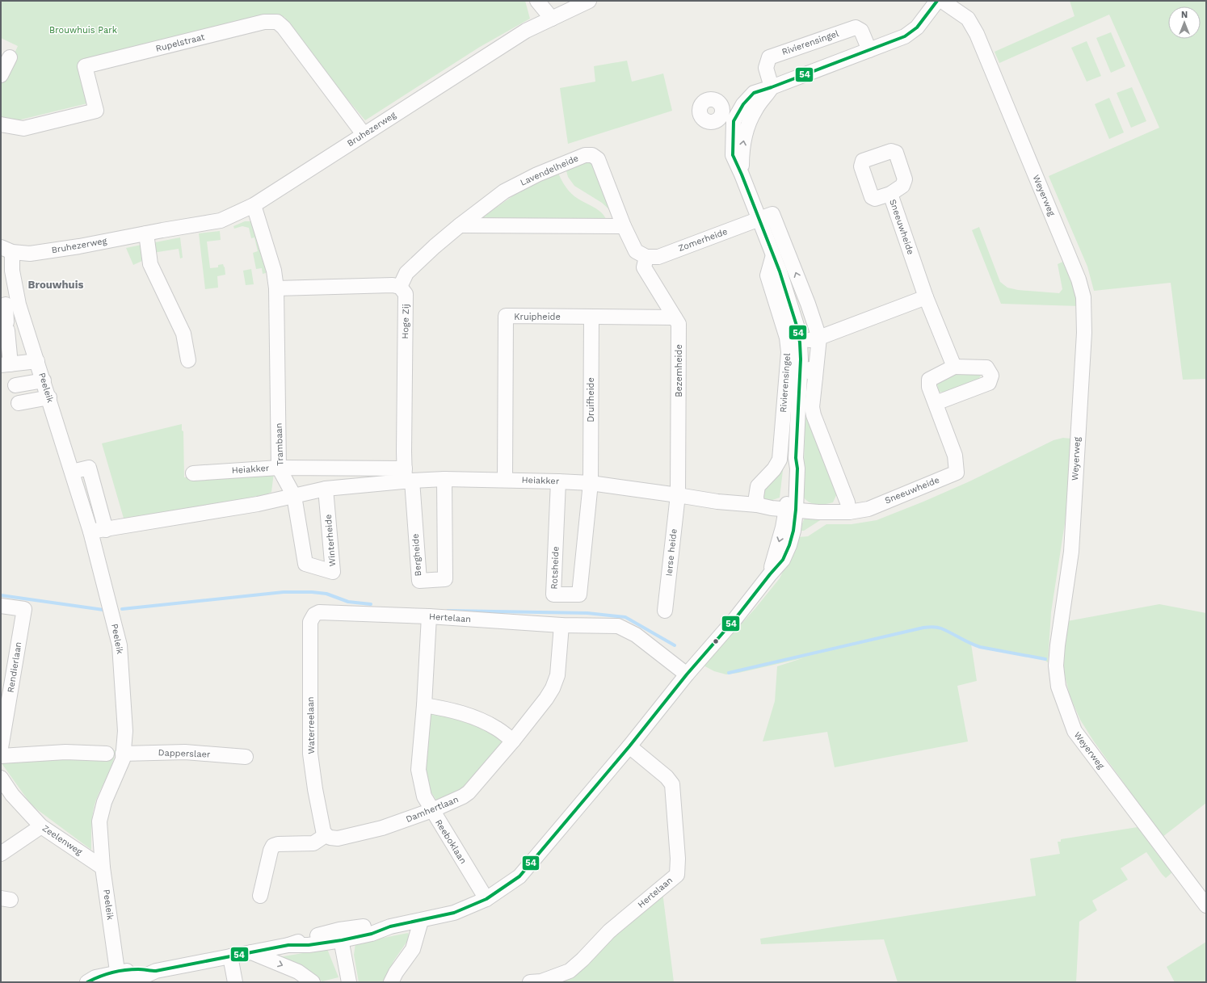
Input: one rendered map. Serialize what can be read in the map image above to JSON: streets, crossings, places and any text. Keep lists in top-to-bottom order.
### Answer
{
  "streets": {
    "street": [
      "Rupelstraat",
      "Rivierensingel",
      "Bruhezerweg",
      "Lavendelheide",
      "Weyerweg",
      "Sneeuwheide",
      "Zomerheide",
      "Kruipheide",
      "Hoge Zij",
      "Bezemheide",
      "Peeleik",
      "Druifheide",
      "Trambaan",
      "Heiakker",
      "Winterheide",
      "Ierse heide",
      "Bergheide",
      "Rotsheide",
      "Hertelaan",
      "Rendierlaan",
      "Waterreelaan",
      "Dapperslaer",
      "Damhertlaan",
      "Zeelenweg",
      "Reeboklaan"
    ]
  },
  "crossings": [
    ["Rupelstraat", "Bruhezerweg"],
    ["Rivierensingel", "Sneeuwheide"],
    ["Rivierensingel", "Zomerheide"],
    ["Rivierensingel", "Peeleik"],
    ["Rivierensingel", "Heiakker"],
    ["Rivierensingel", "Hertelaan"],
    ["Rivierensingel", "Reeboklaan"],
    ["Bruhezerweg", "Peeleik"],
    ["Bruhezerweg", "Trambaan"],
    ["Lavendelheide", "Zomerheide"],
    ["Lavendelheide", "Hoge Zij"],
    ["Lavendelheide", "Bezemheide"],
    ["Sneeuwheide", "Heiakker"],
    ["Zomerheide", "Bezemheide"],
    ["Kruipheide", "Bezemheide"],
    ["Kruipheide", "Druifheide"],
    ["Kruipheide", "Heiakker"],
    ["Hoge Zij", "Heiakker"],
    ["Hoge Zij", "Bergheide"],
    ["Bezemheide", "Heiakker"],
    ["Bezemheide", "Ierse heide"],
    ["Peeleik", "Dapperslaer"],
    ["Peeleik", "Zeelenweg"],
    ["Druifheide", "Heiakker"],
    ["Druifheide", "Rotsheide"],
    ["Trambaan", "Heiakker"],
    ["Trambaan", "Winterheide"],
    ["Heiakker", "Winterheide"],
    ["Heiakker", "Ierse heide"],
    ["Heiakker", "Bergheide"],
    ["Heiakker", "Rotsheide"],
    ["Hertelaan", "Waterreelaan"],
    ["Hertelaan", "Damhertlaan"],
    ["Hertelaan", "Reeboklaan"],
    ["Waterreelaan", "Damhertlaan"],
    ["Damhertlaan", "Reeboklaan"]
  ],
  "districts": ["Brouwhuis"],
  "parks": ["Brouwhuis Park"],
  "lines": ["transit line 54"],
  "north": "top"
}
